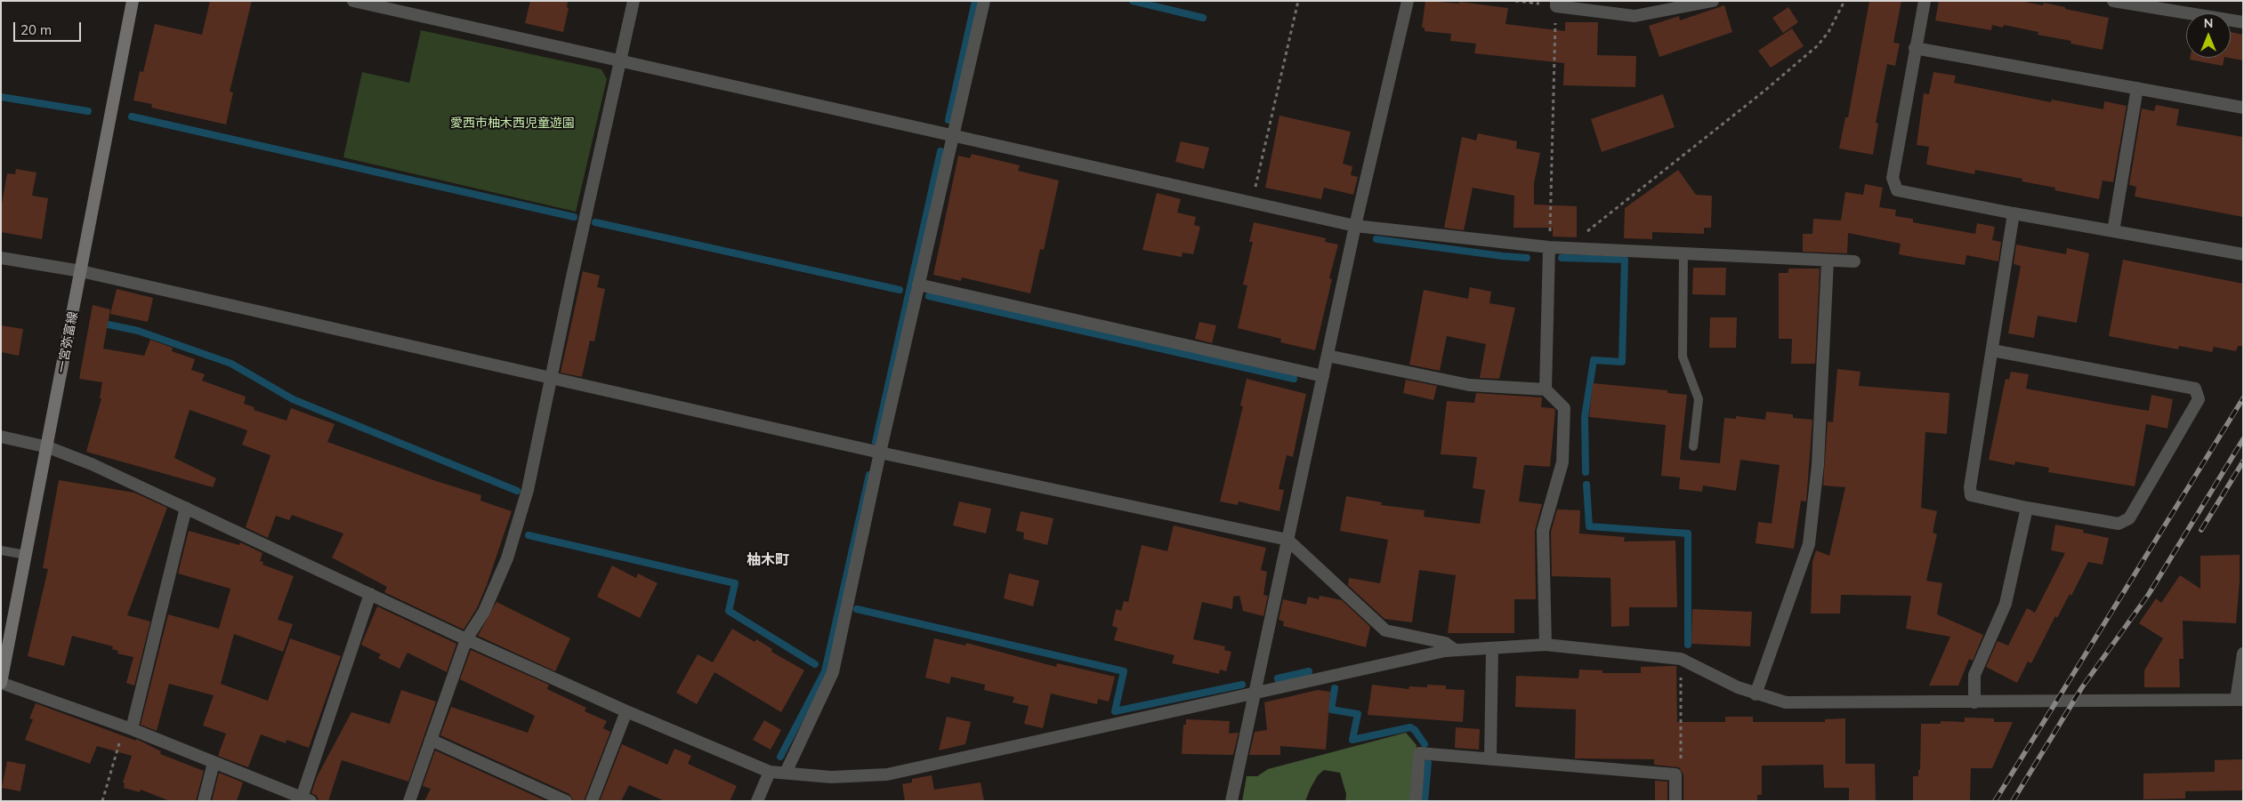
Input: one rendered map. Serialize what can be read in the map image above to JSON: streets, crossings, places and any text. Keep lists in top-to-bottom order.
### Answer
{
  "streets": {
    "main road": ["一宮弥富線"]
  },
  "districts": ["柚木町"],
  "parks": ["愛西市柚木西児童遊園"],
  "scale_bar": "20 m",
  "north": "top"
}
